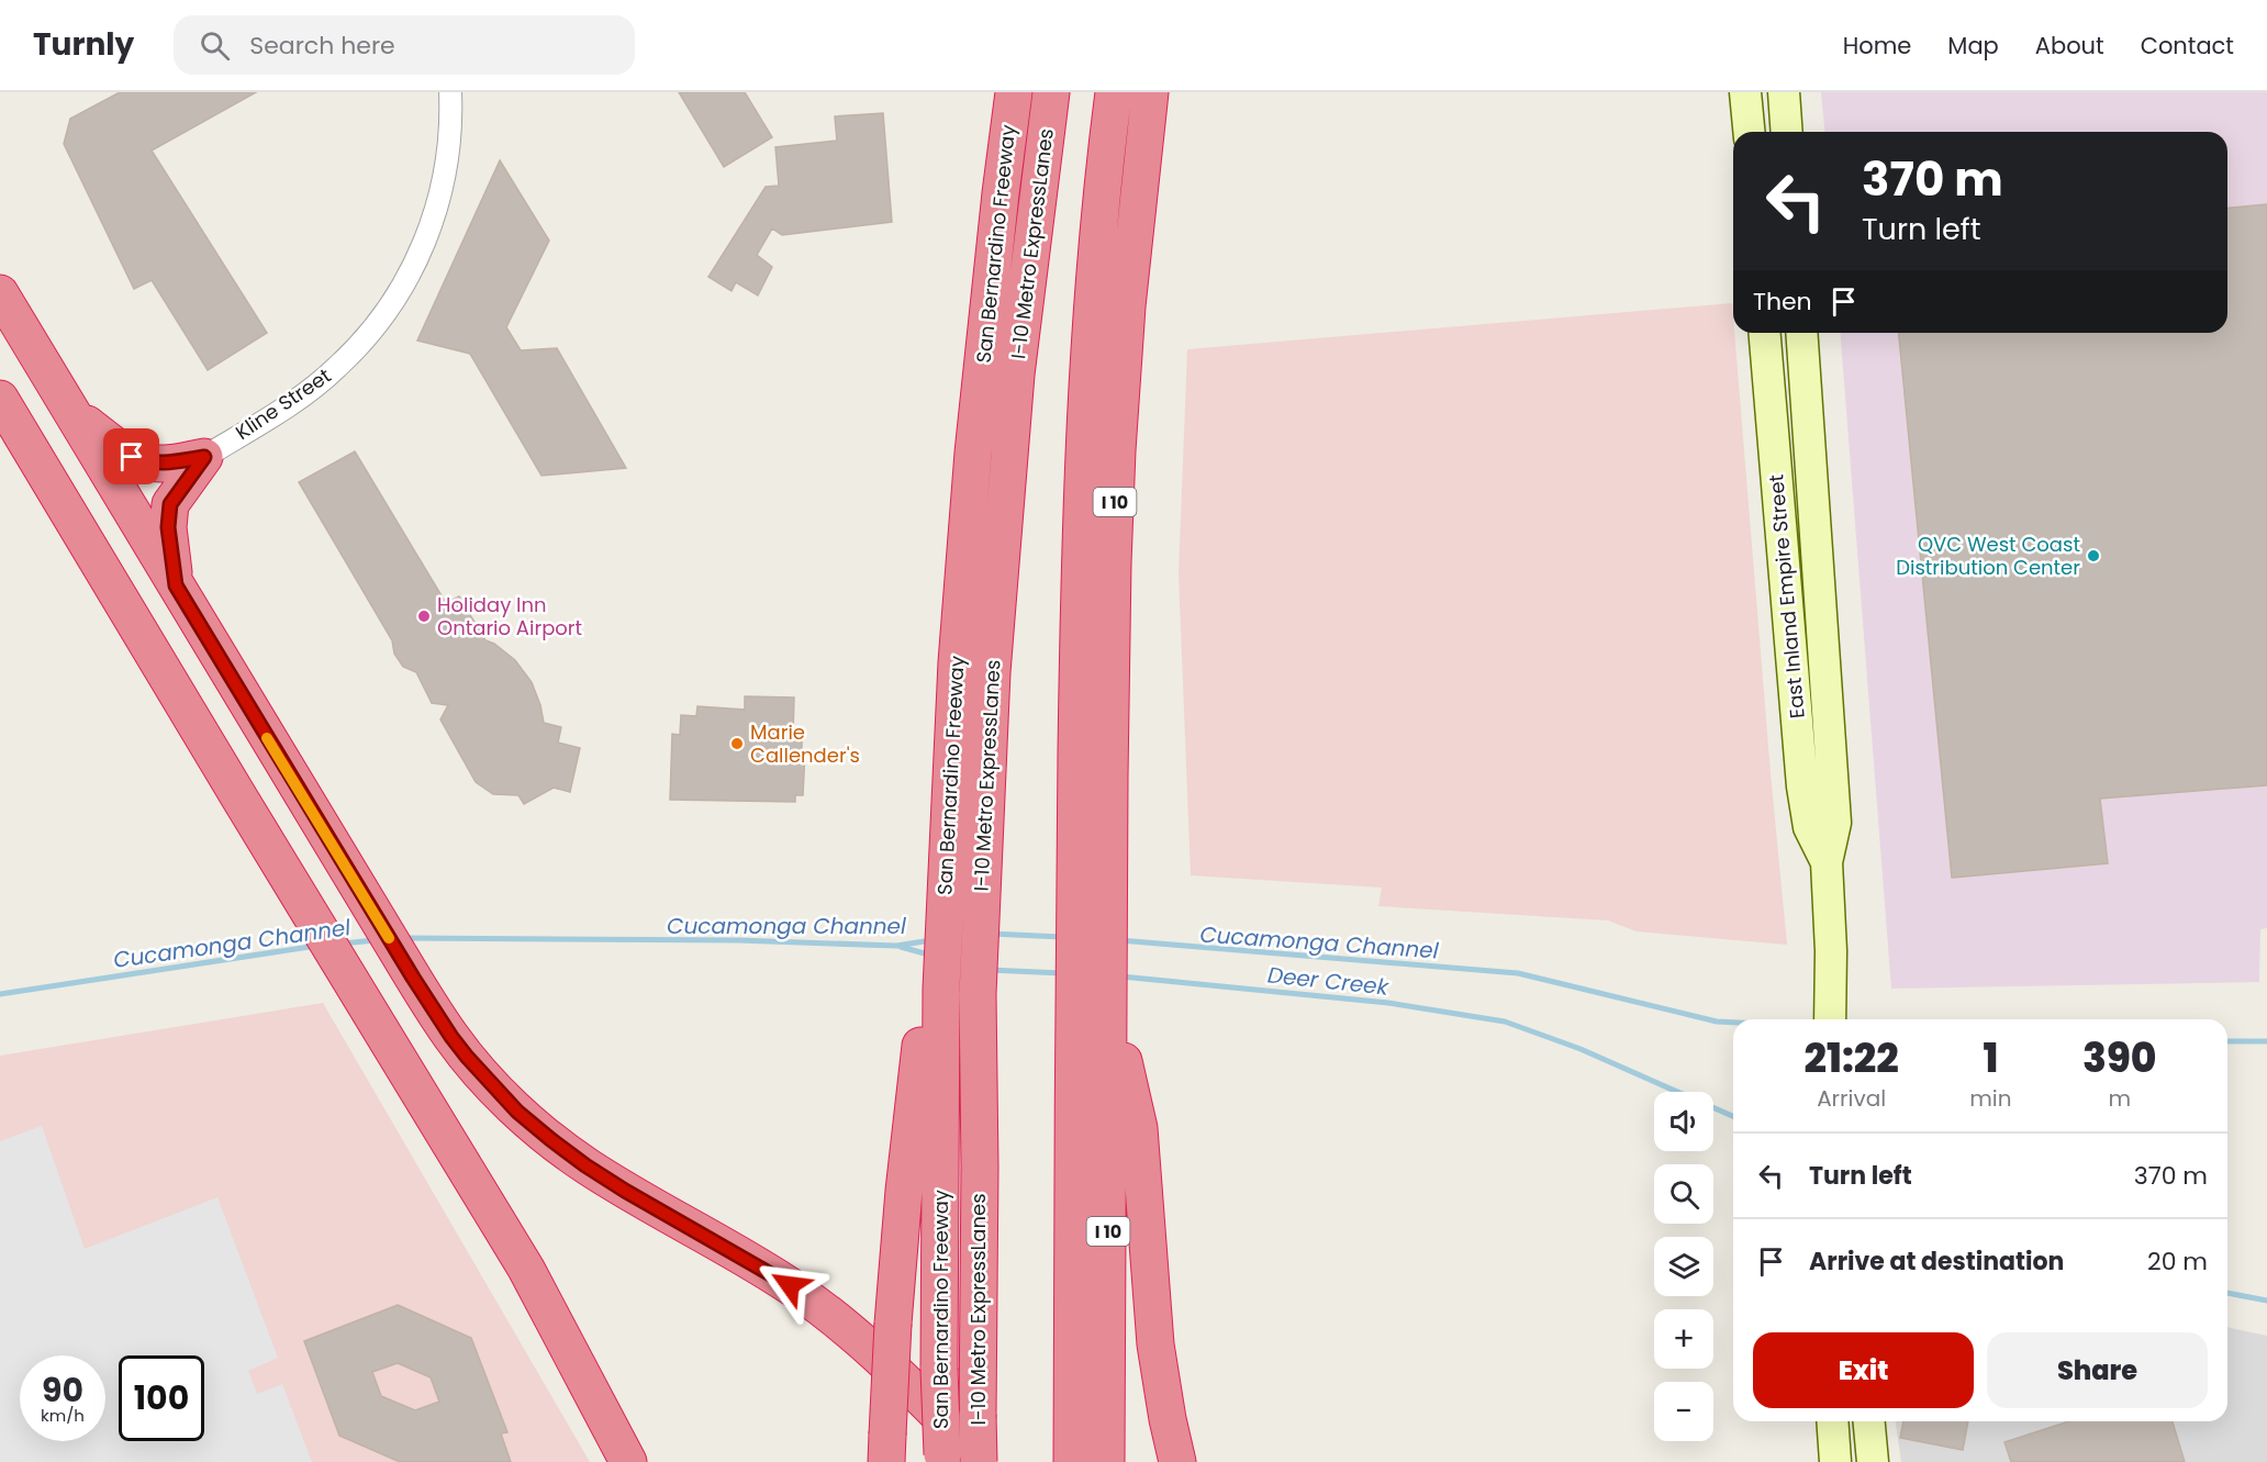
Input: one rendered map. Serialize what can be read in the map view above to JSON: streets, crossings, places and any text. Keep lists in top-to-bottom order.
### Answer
{
  "streets": {
    "highway": ["San Bernardino Freeway", "I-10 Metro ExpressLanes", "I 10"],
    "main road": ["East Inland Empire Street"],
    "street": ["Kline Street"]
  },
  "water": ["Cucamonga Channel", "Deer Creek"],
  "places": ["QVC West Coast Distribution Center", "Holiday Inn Ontario Airport", "Marie Callender's"],
  "page": {
    "header": "Turnly",
    "search": "Search here",
    "nav": [
      "Home",
      "Map",
      "About",
      "Contact"
    ],
    "turn": ["370 m", "Turn left"],
    "then": "Then",
    "eta": [
      "21:22",
      "Arrival",
      "1",
      "min",
      "390",
      "m"
    ],
    "map_buttons": ["+", "−"],
    "list": [
      {
        "name": "Turn left",
        "value": "370 m"
      },
      {
        "name": "Arrive at destination",
        "value": "20 m"
      }
    ],
    "buttons": ["Exit", "Share"],
    "speed": "90 km/h",
    "limit": "100"
  }
}
